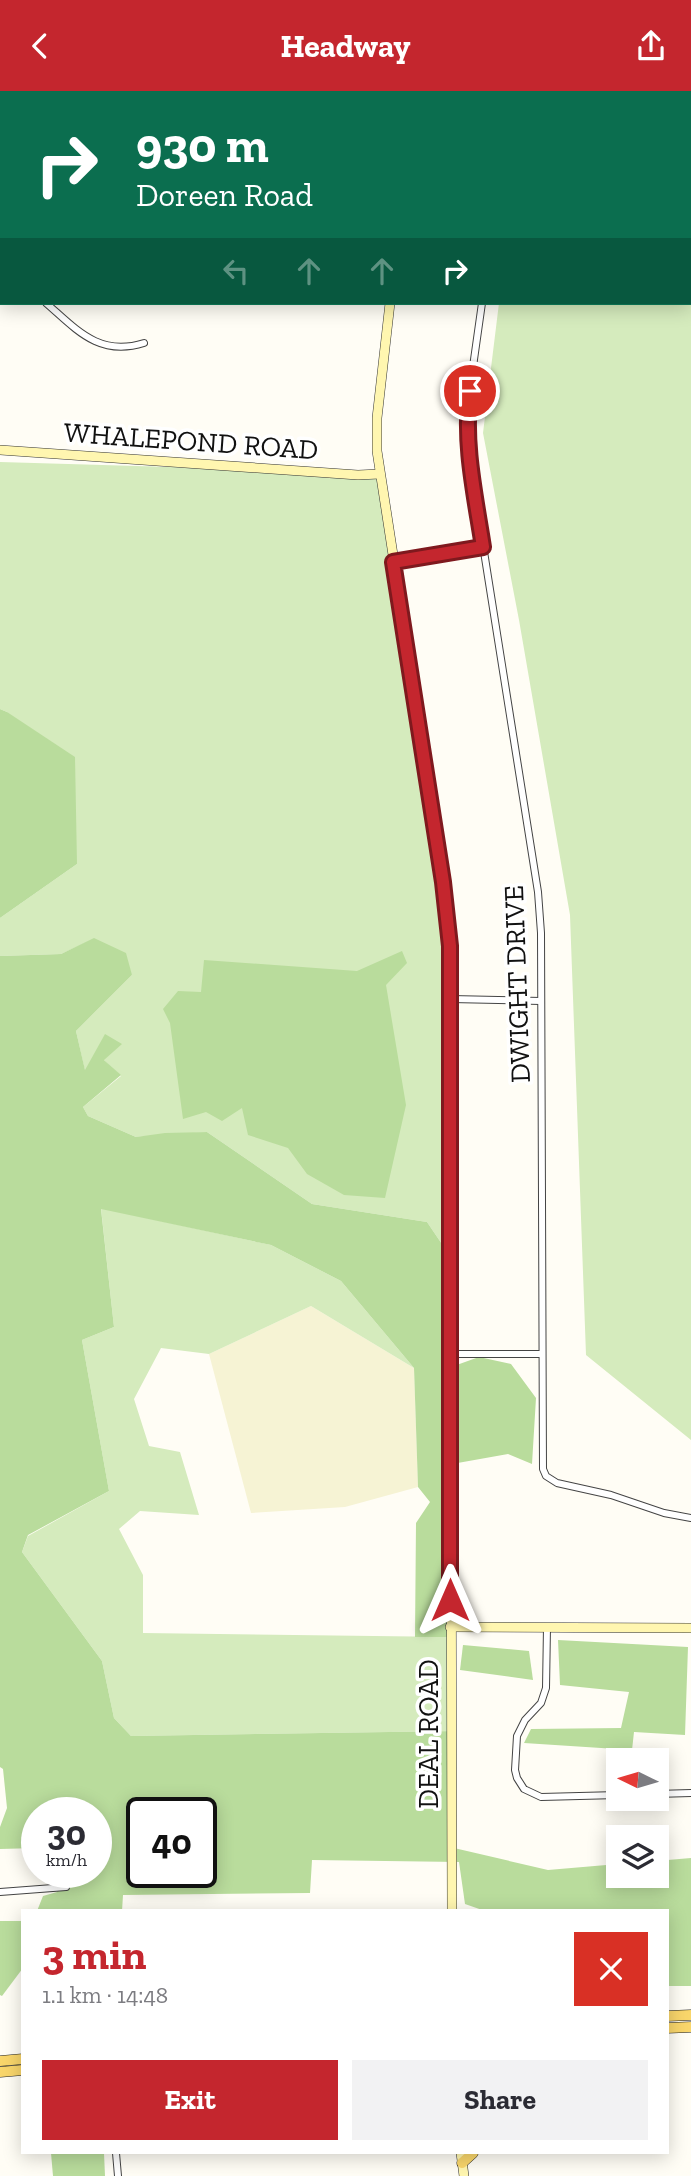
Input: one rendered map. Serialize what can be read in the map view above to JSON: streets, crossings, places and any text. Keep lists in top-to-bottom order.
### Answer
{
  "streets": {
    "street": ["WHALEPOND ROAD", "DWIGHT DRIVE", "DEAL ROAD"]
  },
  "crossings": [
    ["WHALEPOND ROAD", "DEAL ROAD"]
  ],
  "north": "left",
  "page": {
    "header": "Headway",
    "turn": ["930 m", "Doreen Road"],
    "speed": "30 km/h",
    "limit": "40",
    "heading": ["3 min", "1.1 km · 14:48"],
    "buttons": ["Exit", "Share"]
  }
}
